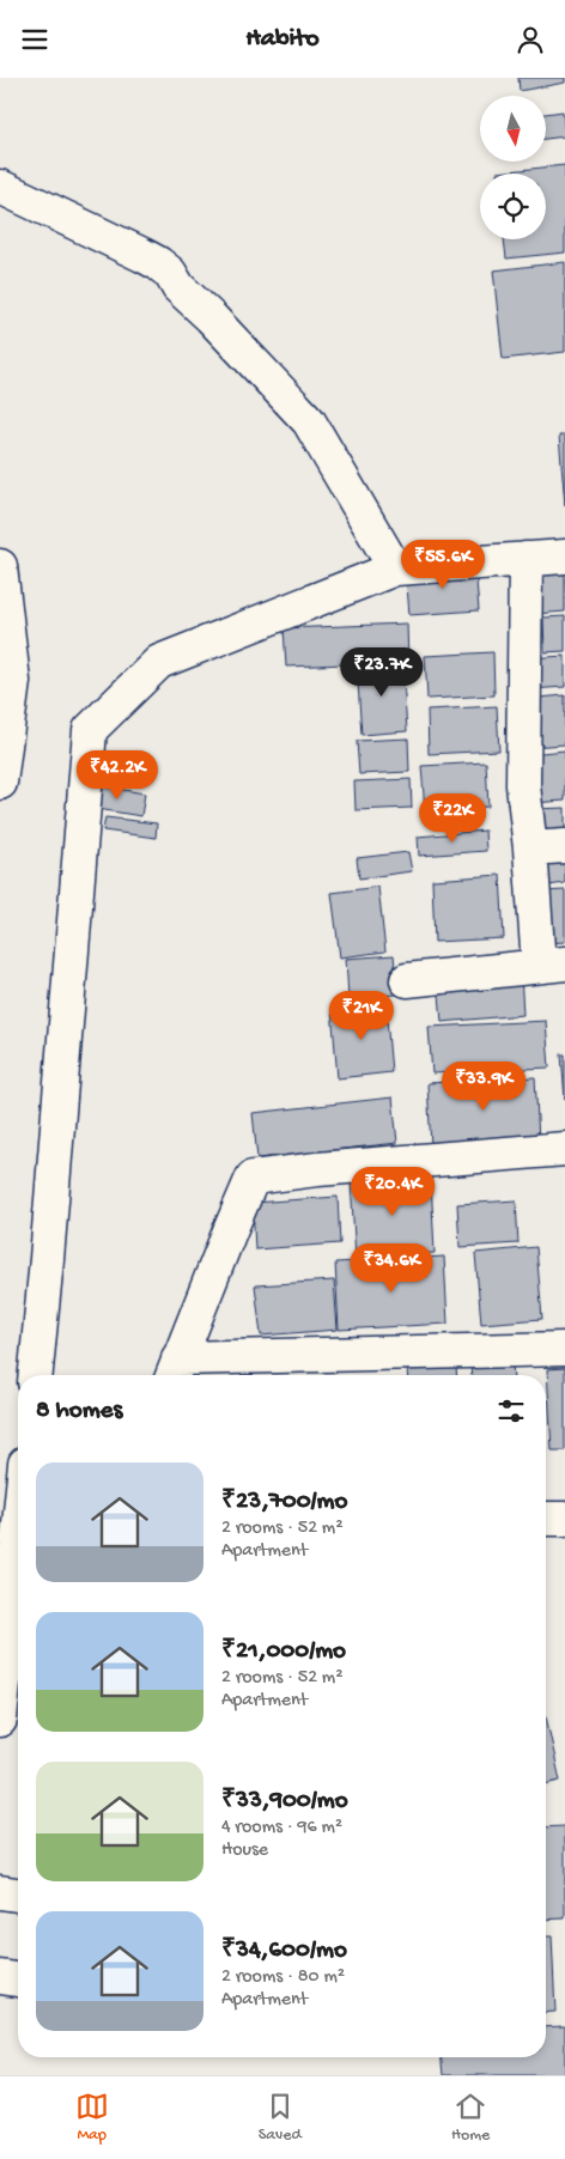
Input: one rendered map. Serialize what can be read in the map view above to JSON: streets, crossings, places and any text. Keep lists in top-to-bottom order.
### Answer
{
  "north": "bottom",
  "page": {
    "header": "Habito",
    "price": [
      "₹55.6K",
      "₹23.7K",
      "₹42.2K",
      "₹22K",
      "₹21K",
      "₹33.9K",
      "₹20.4K",
      "₹34.6K"
    ],
    "heading": "8 homes",
    "list": [
      {
        "name": "₹23,700/mo",
        "note": "2 rooms · 52 m² · Apartment"
      },
      {
        "name": "₹21,000/mo",
        "note": "2 rooms · 52 m² · Apartment"
      },
      {
        "name": "₹33,900/mo",
        "note": "4 rooms · 96 m² · House"
      },
      {
        "name": "₹34,600/mo",
        "note": "2 rooms · 80 m² · Apartment"
      }
    ],
    "tabs": ["Map", "Saved", "Home"]
  }
}
